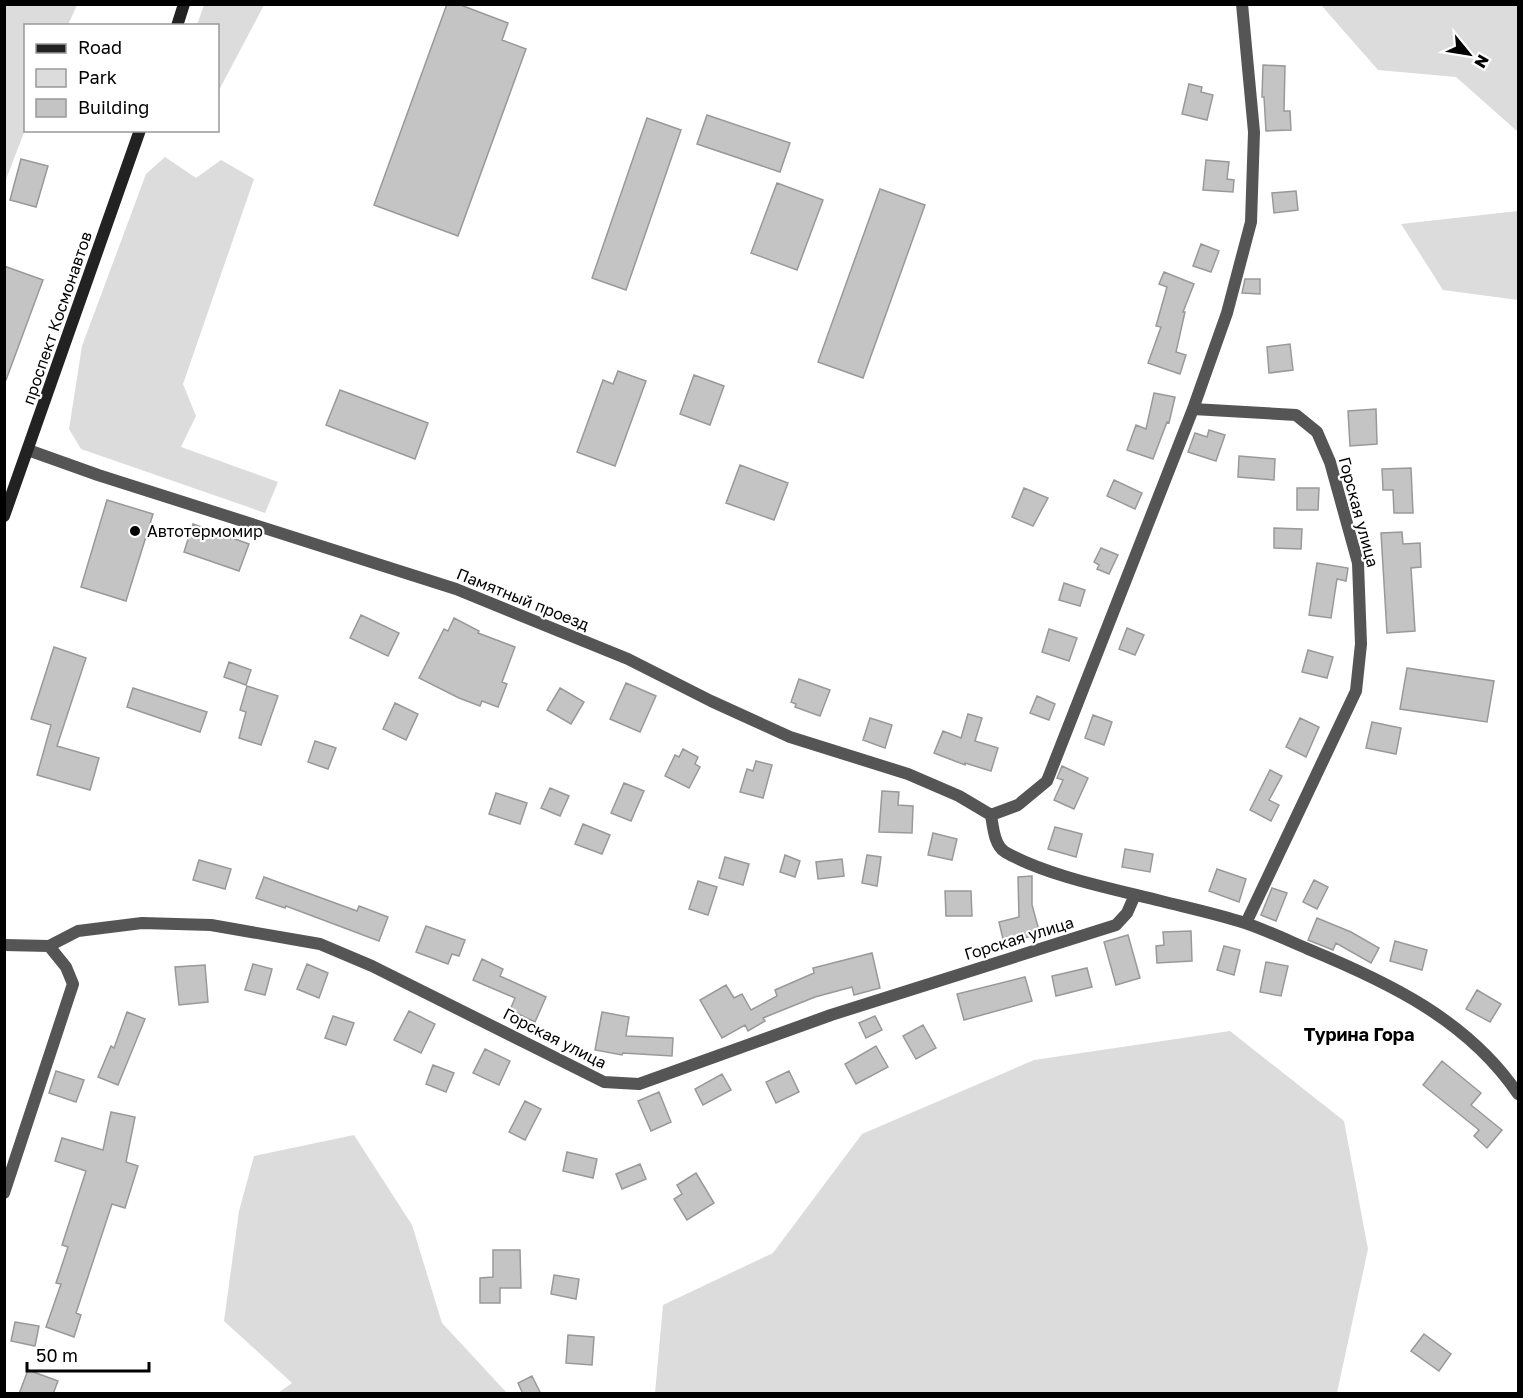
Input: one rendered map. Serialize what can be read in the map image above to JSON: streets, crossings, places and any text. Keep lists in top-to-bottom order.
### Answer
{
  "streets": {
    "main road": ["проспект Космонавтов"],
    "street": ["Горская улица", "Памятный проезд"]
  },
  "crossings": [
    ["проспект Космонавтов", "Памятный проезд"]
  ],
  "districts": ["Турина Гора"],
  "places": ["Автотермомир"],
  "legend": ["Road", "Park", "Building"],
  "scale_bar": "50 m",
  "north": "bottom right"
}
